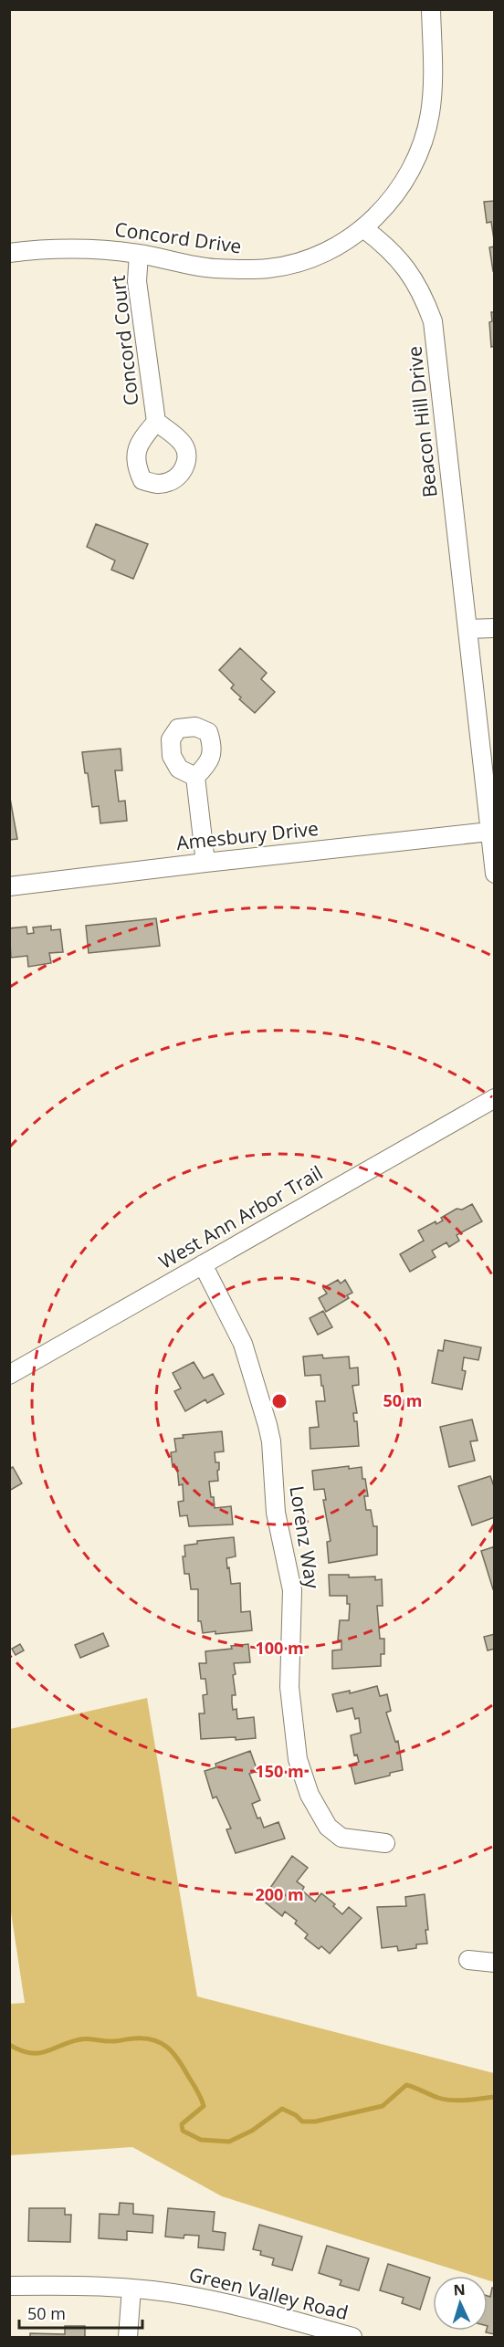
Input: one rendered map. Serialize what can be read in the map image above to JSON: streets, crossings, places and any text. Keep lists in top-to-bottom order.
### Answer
{
  "streets": {
    "street": [
      "Concord Drive",
      "Concord Court",
      "Beacon Hill Drive",
      "Amesbury Drive",
      "West Ann Arbor Trail",
      "Lorenz Way",
      "Green Valley Road"
    ]
  },
  "crossings": [
    ["Concord Drive", "Concord Court"],
    ["Concord Drive", "Beacon Hill Drive"],
    ["Beacon Hill Drive", "Amesbury Drive"],
    ["West Ann Arbor Trail", "Lorenz Way"]
  ],
  "scale_bar": "50 m",
  "north": "top",
  "rings": [
    "50 m",
    "100 m",
    "150 m",
    "200 m"
  ]
}
